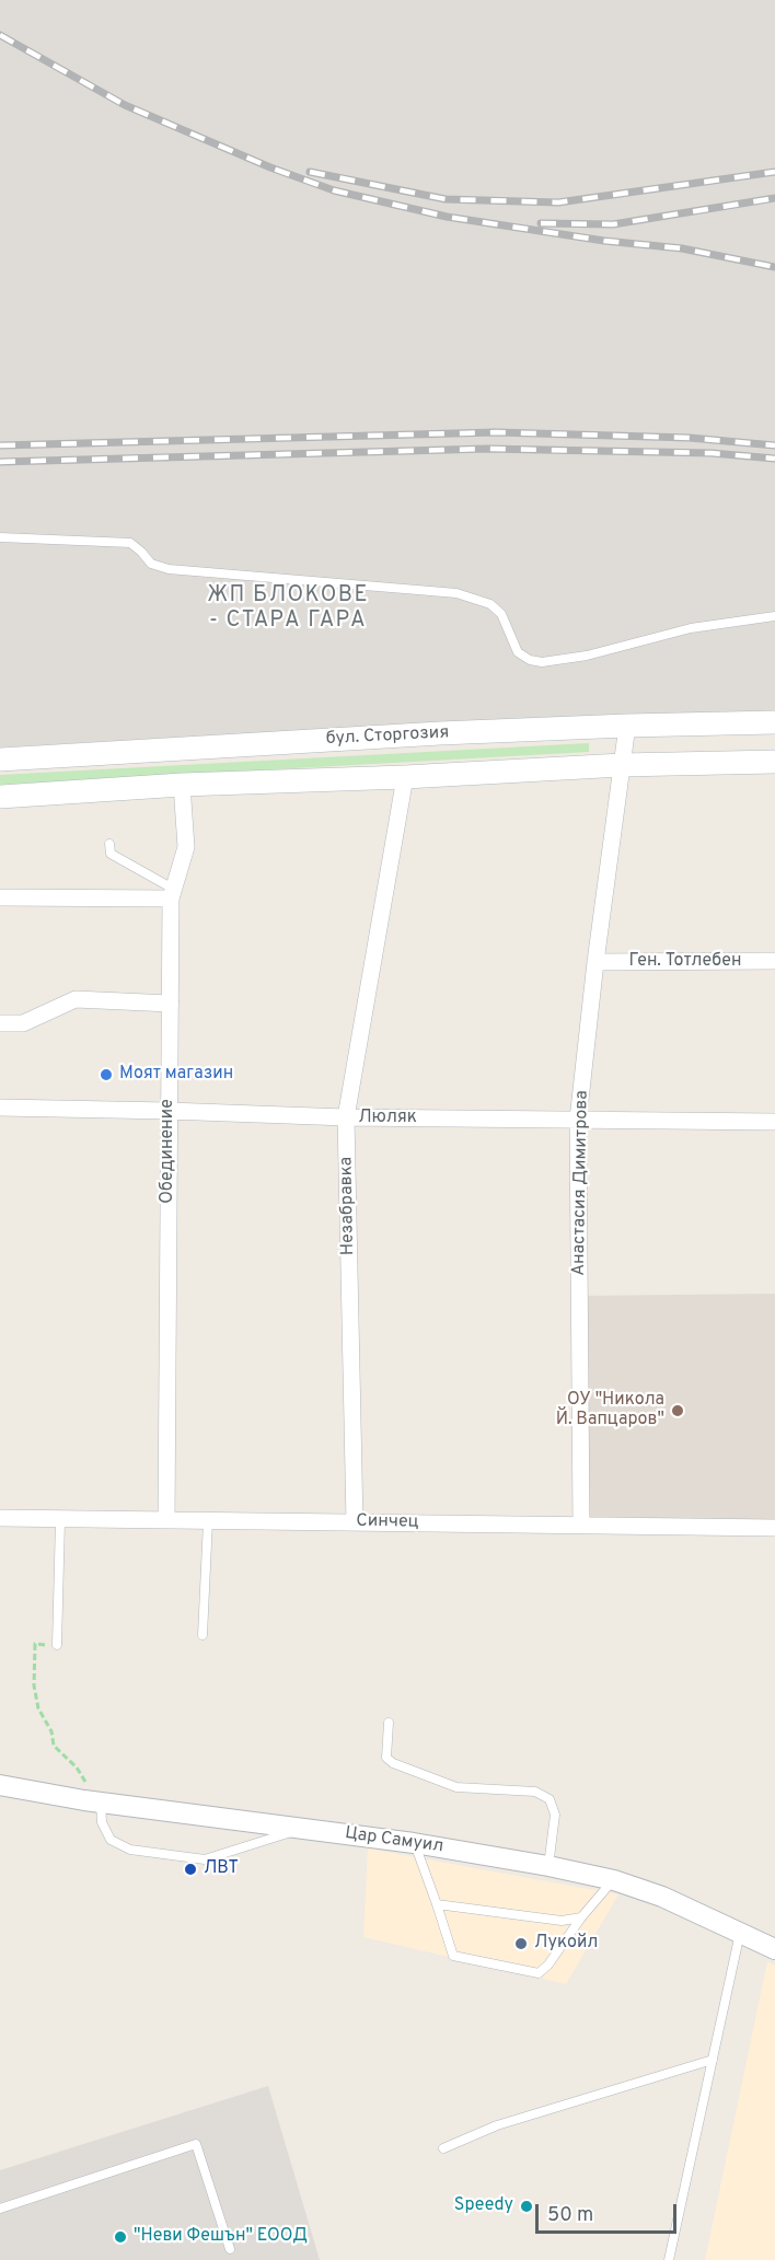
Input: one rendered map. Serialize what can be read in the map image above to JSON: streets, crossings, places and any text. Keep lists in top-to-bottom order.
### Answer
{
  "streets": {
    "main road": ["бул. Сторгозия"],
    "street": [
      "Ген. Тотлебен",
      "Люляк",
      "Обединение",
      "Анастасия Димитрова",
      "Незабравка",
      "Синчец",
      "Цар Самуил"
    ]
  },
  "crossings": [
    ["бул. Сторгозия", "Анастасия Димитрова"],
    ["Ген. Тотлебен", "Анастасия Димитрова"],
    ["Люляк", "Обединение"],
    ["Люляк", "Анастасия Димитрова"],
    ["Люляк", "Незабравка"],
    ["Обединение", "Синчец"],
    ["Анастасия Димитрова", "Синчец"],
    ["Незабравка", "Синчец"]
  ],
  "districts": ["ЖП БЛОКОВЕ - СТАРА ГАРА"],
  "places": [
    "Моят магазин",
    "ОУ \"Никола Й. Вапцаров\"",
    "ЛВТ",
    "Лукойл",
    "Speedy",
    "\"Неви Фешън\" ЕООД"
  ],
  "scale_bar": "50 m"
}
